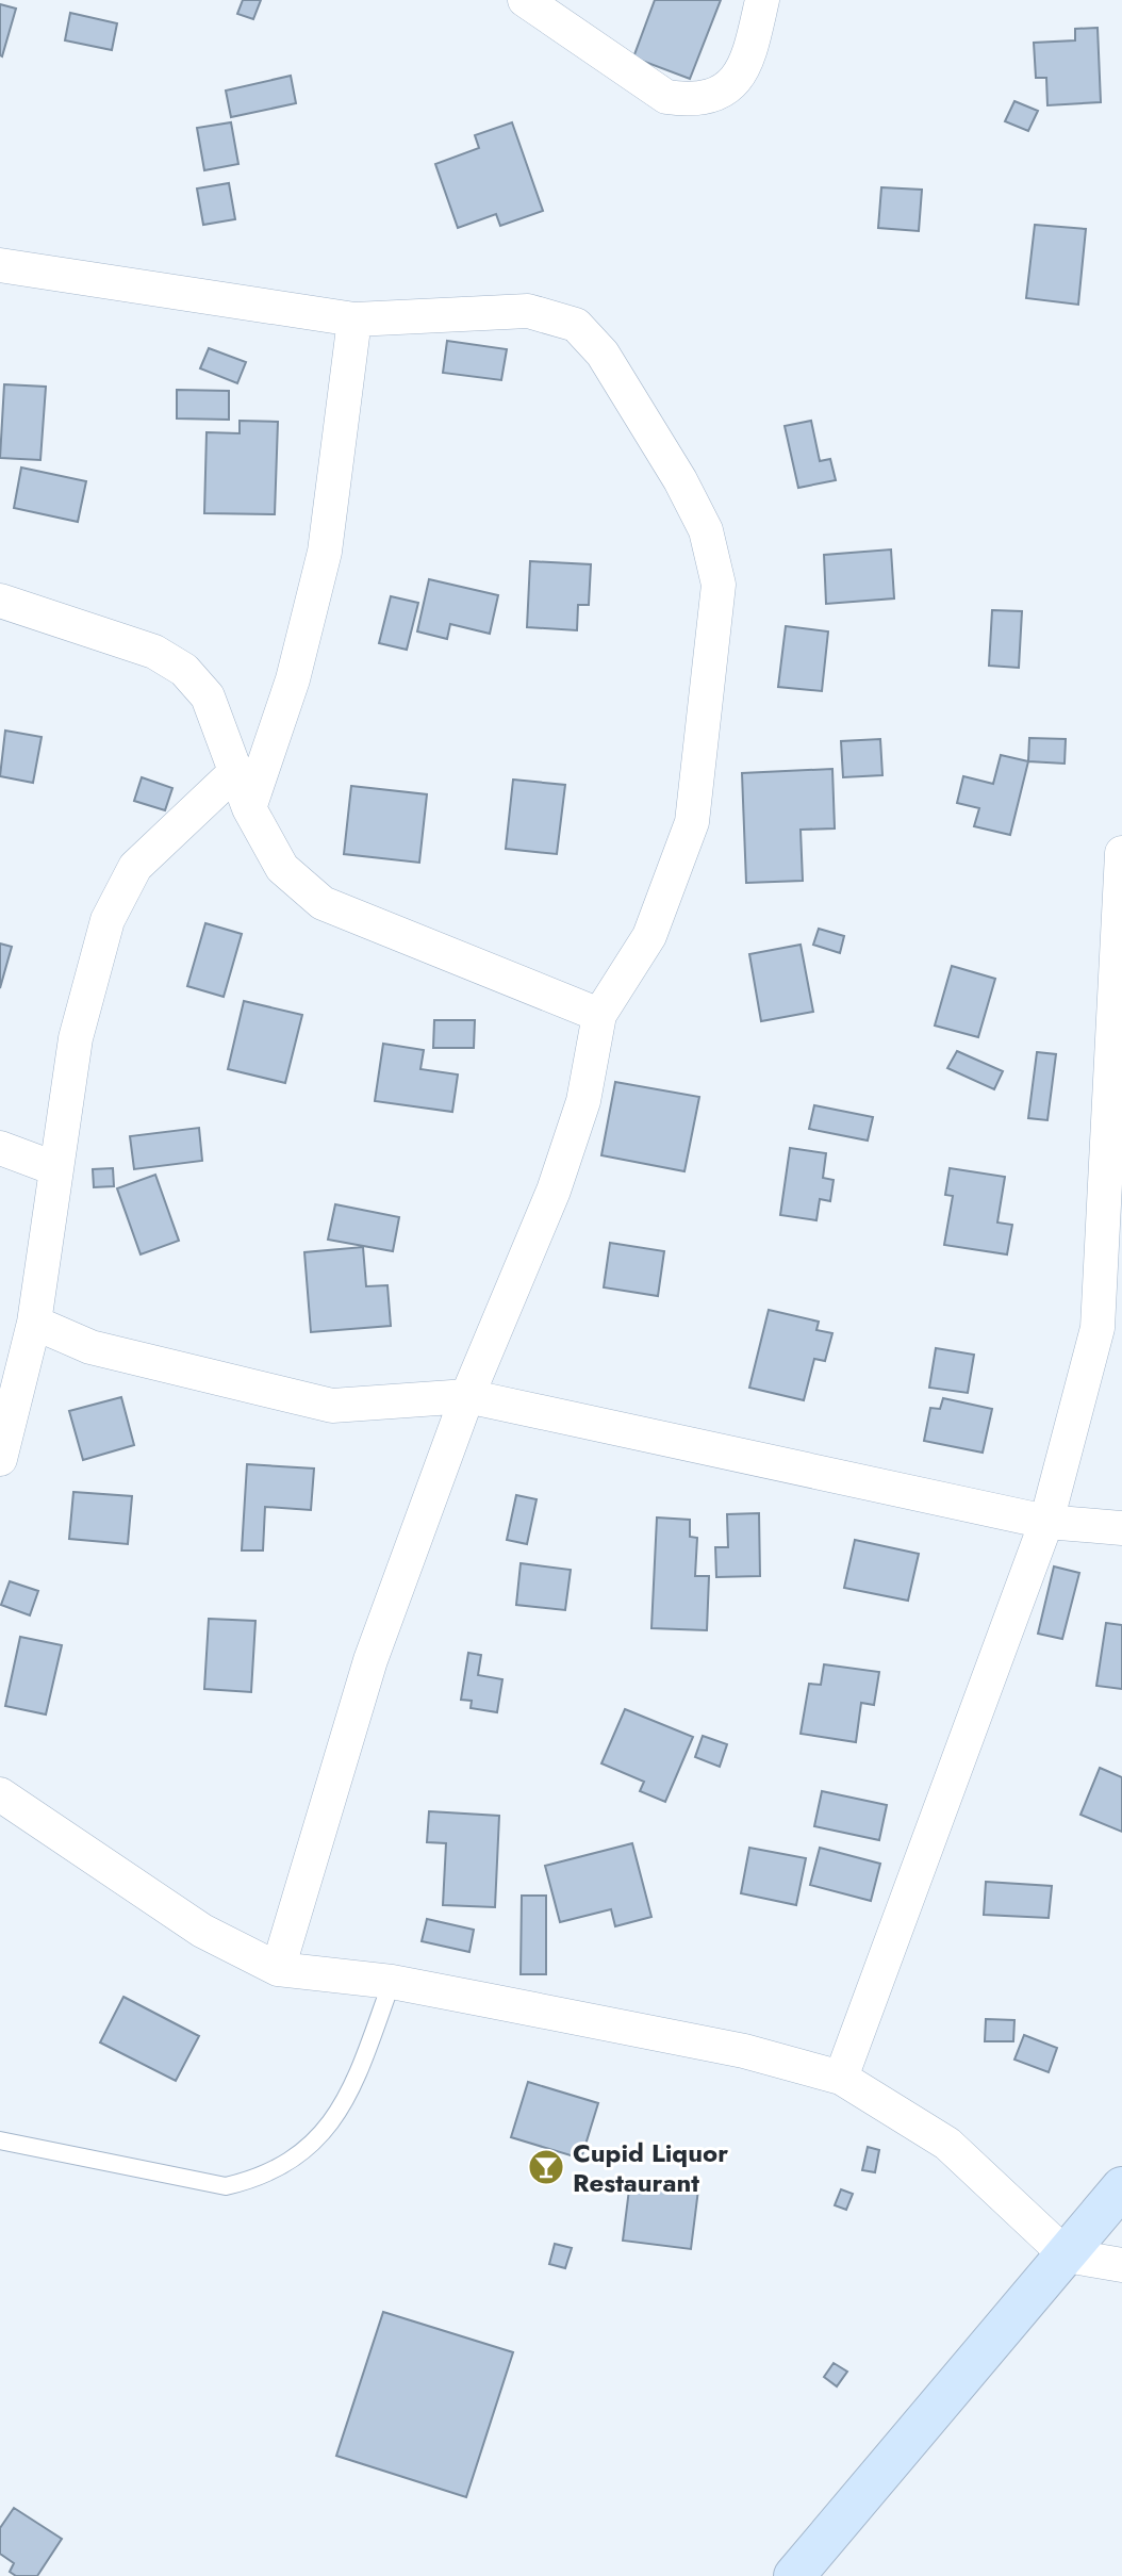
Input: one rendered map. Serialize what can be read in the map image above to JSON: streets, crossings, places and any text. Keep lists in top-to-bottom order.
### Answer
{
  "places": {
    "bar": ["Cupid Liquor Restaurant"]
  }
}
